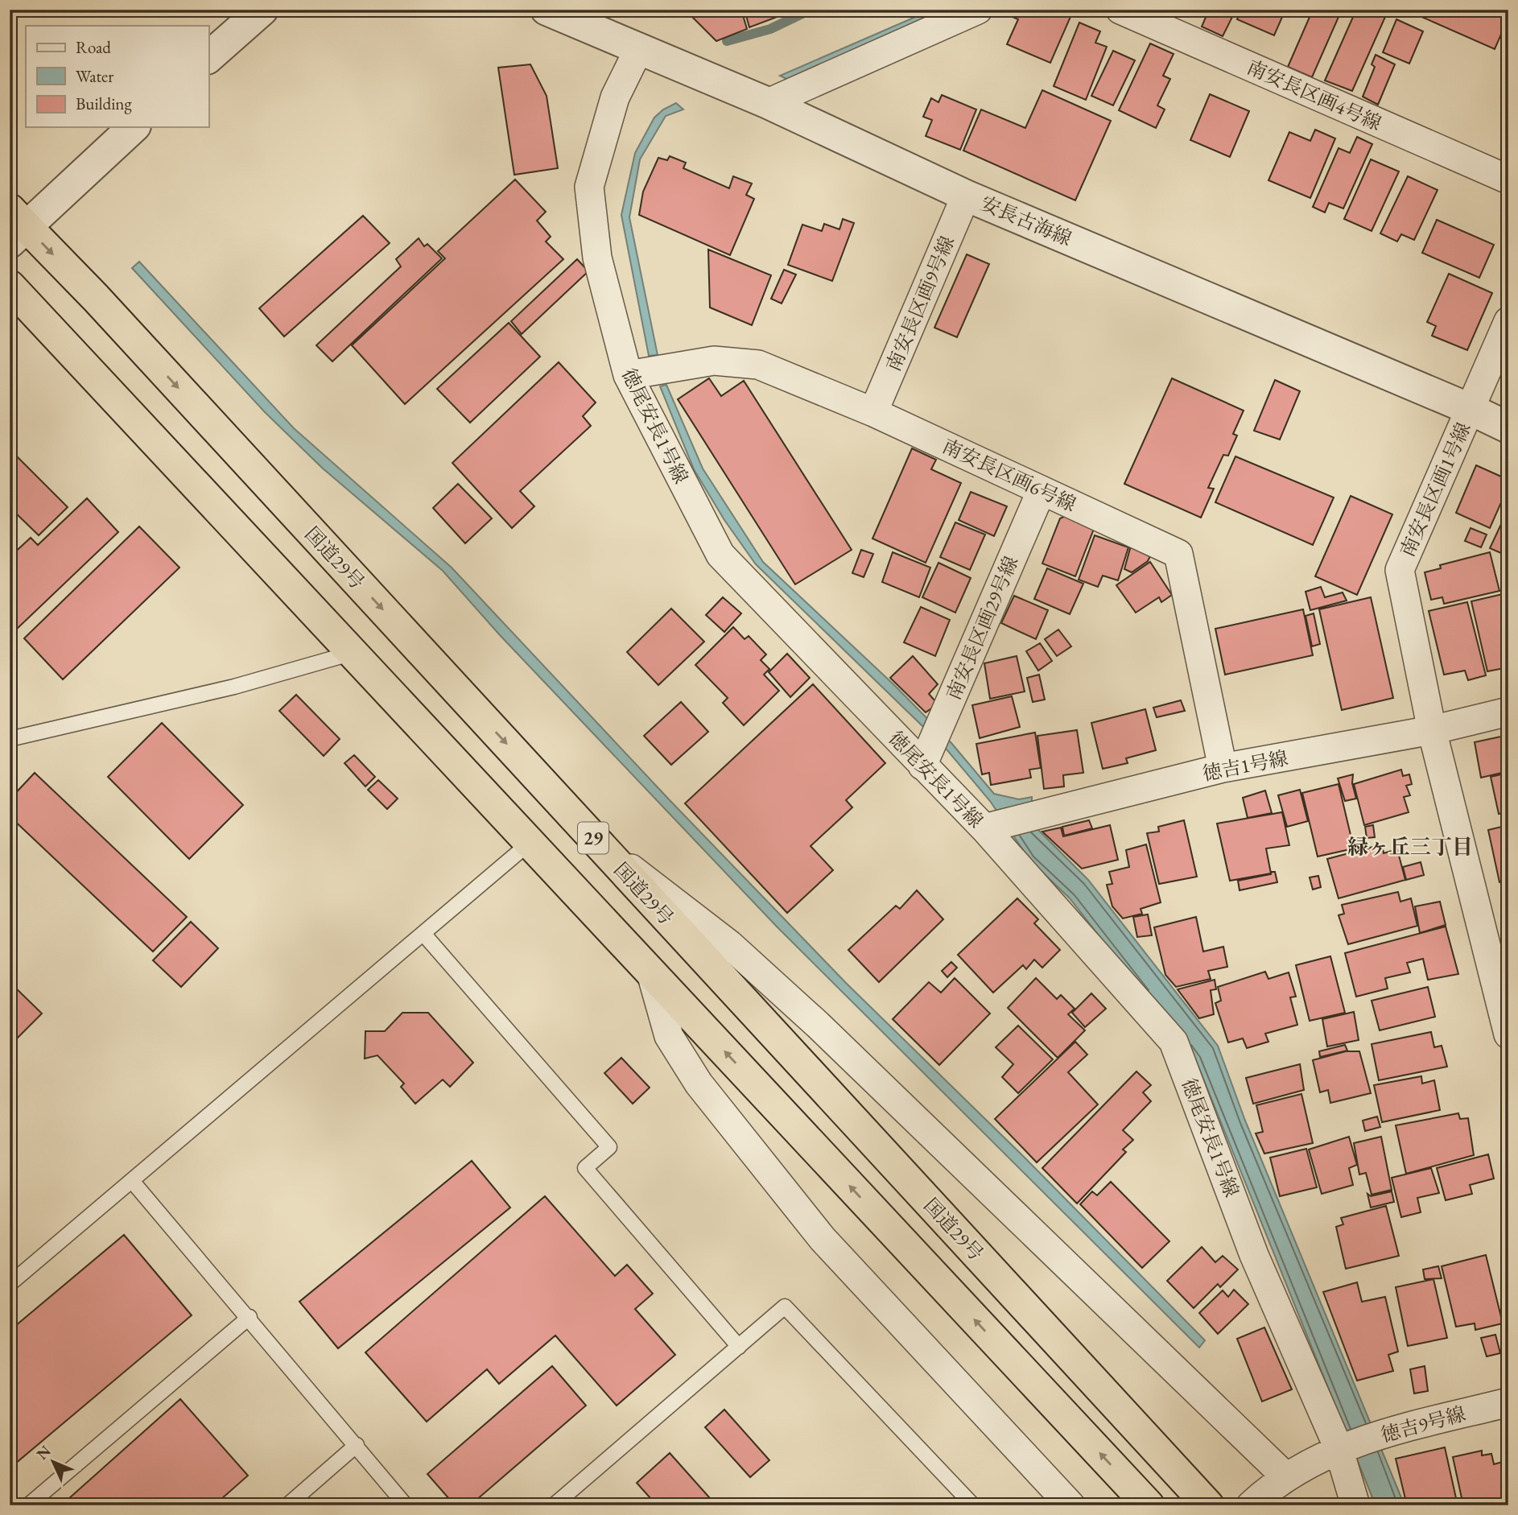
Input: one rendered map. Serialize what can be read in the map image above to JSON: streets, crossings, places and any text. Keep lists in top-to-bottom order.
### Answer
{
  "streets": {
    "highway": ["国道29号", "29"],
    "street": [
      "南安長区画4号線",
      "安長古海線",
      "南安長区画9号線",
      "徳尾安長1号線",
      "南安長区画6号線",
      "南安長区画1号線",
      "南安長区画29号線",
      "徳吉1号線",
      "徳吉9号線"
    ]
  },
  "crossings": [
    ["安長古海線", "南安長区画9号線"],
    ["安長古海線", "徳尾安長1号線"],
    ["安長古海線", "南安長区画1号線"],
    ["南安長区画9号線", "南安長区画6号線"],
    ["徳尾安長1号線", "南安長区画6号線"],
    ["徳尾安長1号線", "南安長区画29号線"],
    ["徳尾安長1号線", "徳吉1号線"],
    ["徳尾安長1号線", "徳吉9号線"],
    ["南安長区画6号線", "南安長区画29号線"],
    ["南安長区画6号線", "徳吉1号線"],
    ["南安長区画1号線", "徳吉1号線"]
  ],
  "districts": ["緑ヶ丘三丁目"],
  "legend": ["Road", "Water", "Building"],
  "north": "top left"
}
